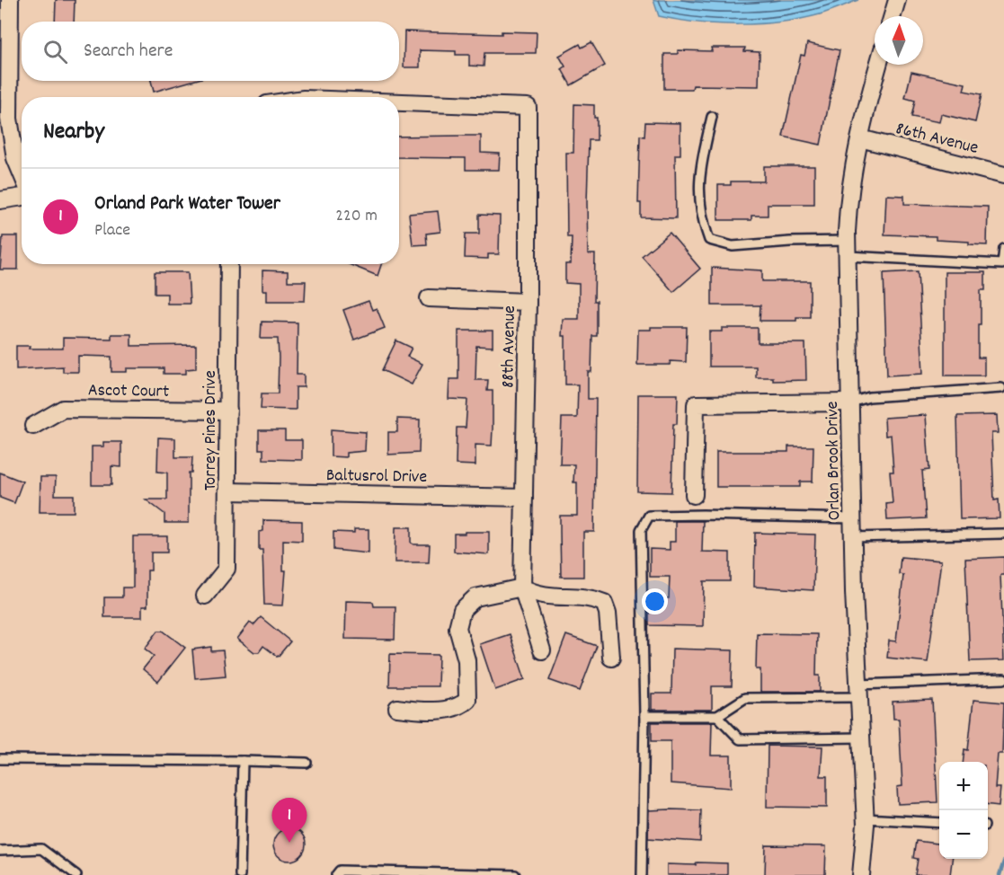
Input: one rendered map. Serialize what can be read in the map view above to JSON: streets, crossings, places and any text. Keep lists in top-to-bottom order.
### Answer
{
  "streets": {
    "street": [
      "86th Avenue",
      "88th Avenue",
      "Ascot Court",
      "Torrey Pines Drive",
      "Orlan Brook Drive",
      "Baltusrol Drive"
    ]
  },
  "crossings": [
    ["86th Avenue", "Orlan Brook Drive"],
    ["88th Avenue", "Baltusrol Drive"],
    ["Ascot Court", "Torrey Pines Drive"],
    ["Torrey Pines Drive", "Baltusrol Drive"]
  ],
  "north": "top",
  "page": {
    "search": "Search here",
    "heading": "Nearby",
    "list": [
      {
        "mark": "1",
        "name": "Orland Park Water Tower",
        "note": "Place",
        "value": "220 m"
      }
    ],
    "map_buttons": ["+", "−"],
    "pins": "1"
  }
}
